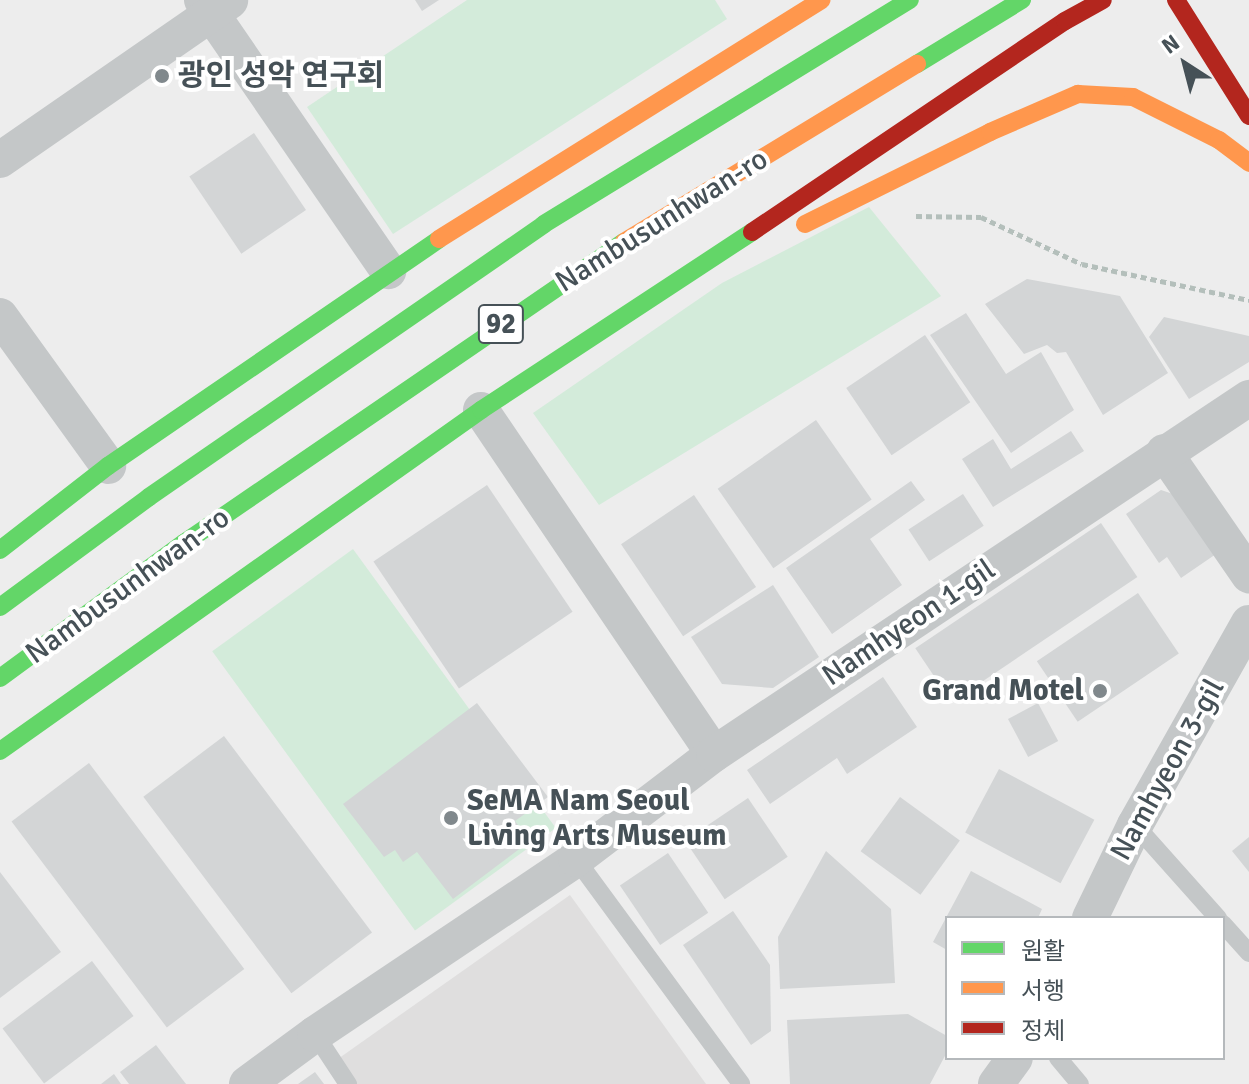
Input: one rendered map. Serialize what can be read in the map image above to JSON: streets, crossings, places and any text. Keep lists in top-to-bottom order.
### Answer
{
  "streets": {
    "main road": ["Nambusunhwan-ro", "92"],
    "street": ["Namhyeon 1-gil", "Namhyeon 3-gil"]
  },
  "places": ["광인 성악 연구회", "Grand Motel", "SeMA Nam Seoul Living Arts Museum"],
  "legend": ["원활", "서행", "정체"],
  "north": "top left"
}
